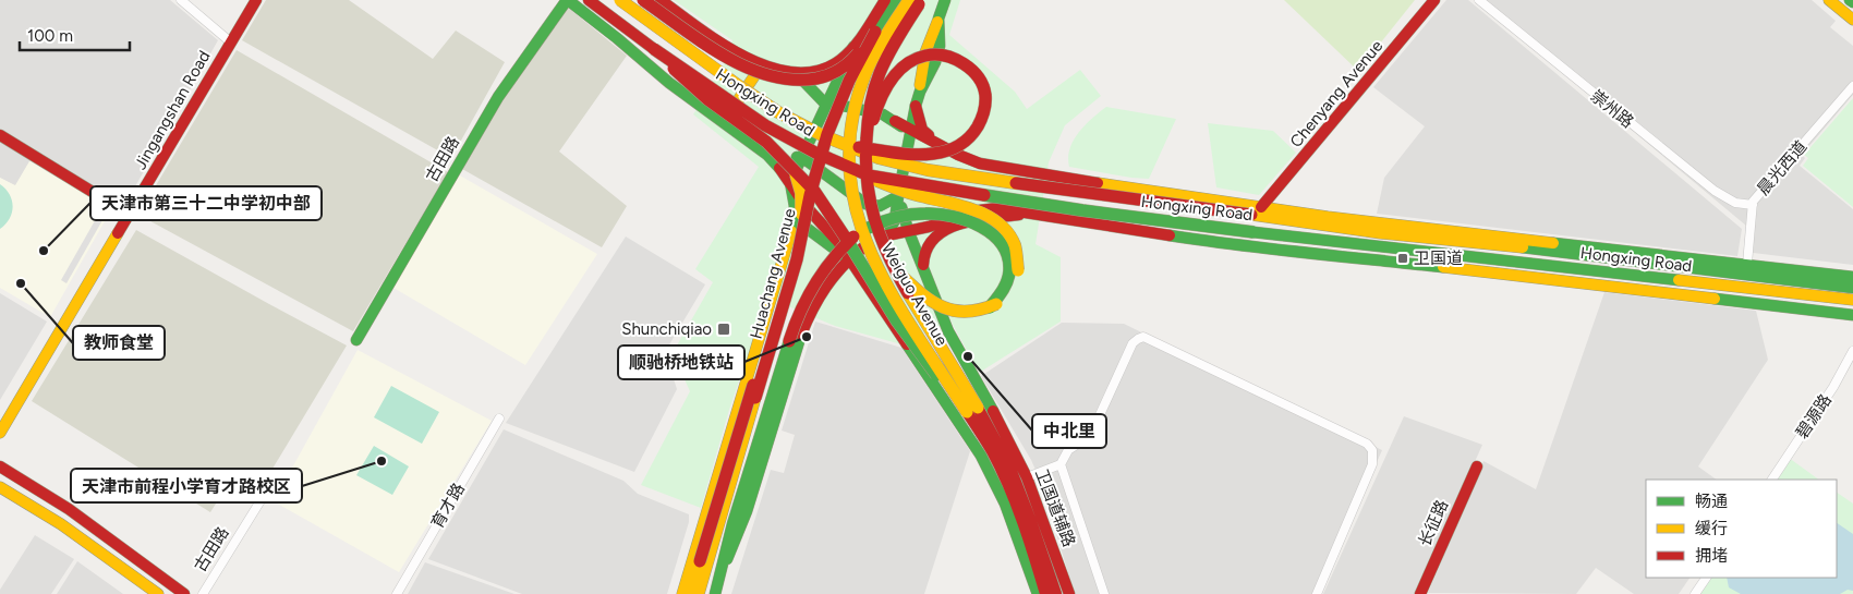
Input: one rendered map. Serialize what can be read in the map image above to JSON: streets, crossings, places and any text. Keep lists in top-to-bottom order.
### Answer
{
  "streets": {
    "main road": [
      "Chenyang Avenue",
      "Hongxing Road",
      "Jingangshan Road",
      "古田路",
      "Huachang Avenue",
      "Weiguo Avenue",
      "卫国道辅路",
      "长征路"
    ],
    "street": [
      "崇州路",
      "晨光西道",
      "碧源路",
      "育才路"
    ]
  },
  "crossings": [
    ["Chenyang Avenue", "Hongxing Road"],
    ["崇州路", "晨光西道"]
  ],
  "places": {
    "other": [
      "天津市第三十二中学初中部",
      "教师食堂",
      "顺驰桥地铁站",
      "中北里",
      "天津市前程小学育才路校区"
    ],
    "transit": ["卫国道", "Shunchiqiao"]
  },
  "legend": ["畅通", "缓行", "拥堵"],
  "scale_bar": "100 m"
}
